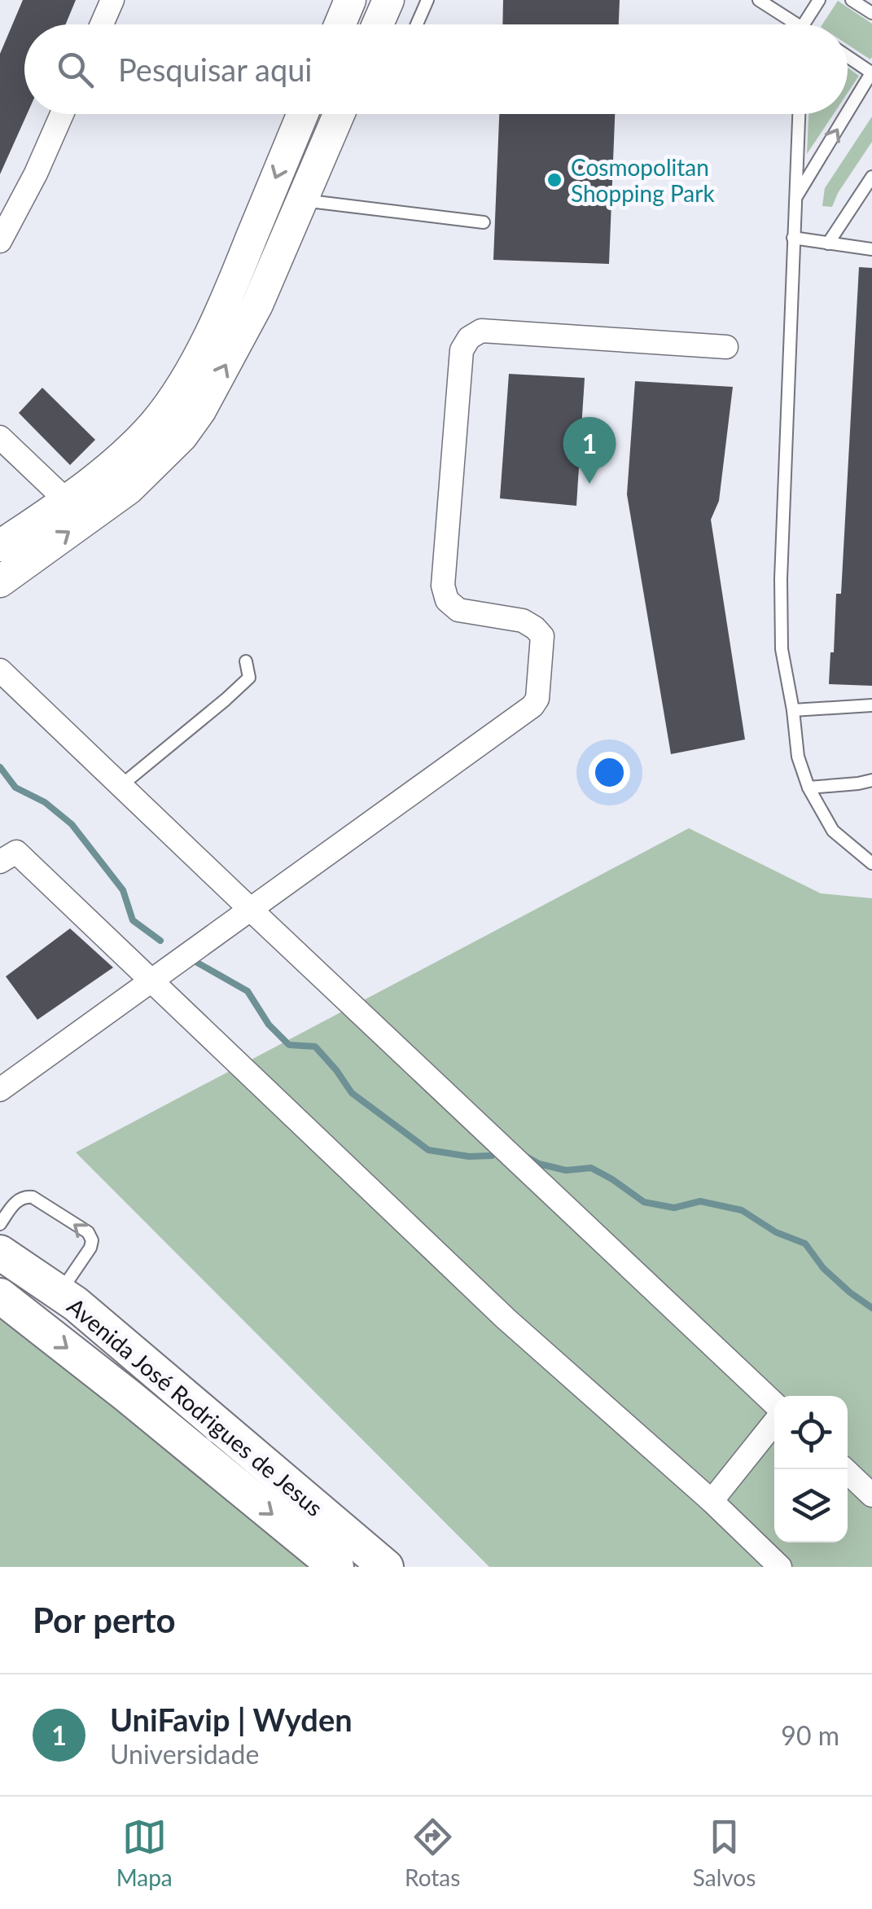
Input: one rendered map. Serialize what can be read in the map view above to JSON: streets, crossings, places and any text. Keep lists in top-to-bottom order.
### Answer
{
  "streets": {
    "main road": ["Avenida José Rodrigues de Jesus"]
  },
  "places": ["Cosmopolitan Shopping Park"],
  "page": {
    "search": "Pesquisar aqui",
    "pins": "1",
    "heading": "Por perto",
    "list": [
      {
        "mark": "1",
        "name": "UniFavip | Wyden",
        "note": "Universidade",
        "value": "90 m"
      }
    ],
    "nav": ["Mapa", "Rotas", "Salvos"]
  }
}
